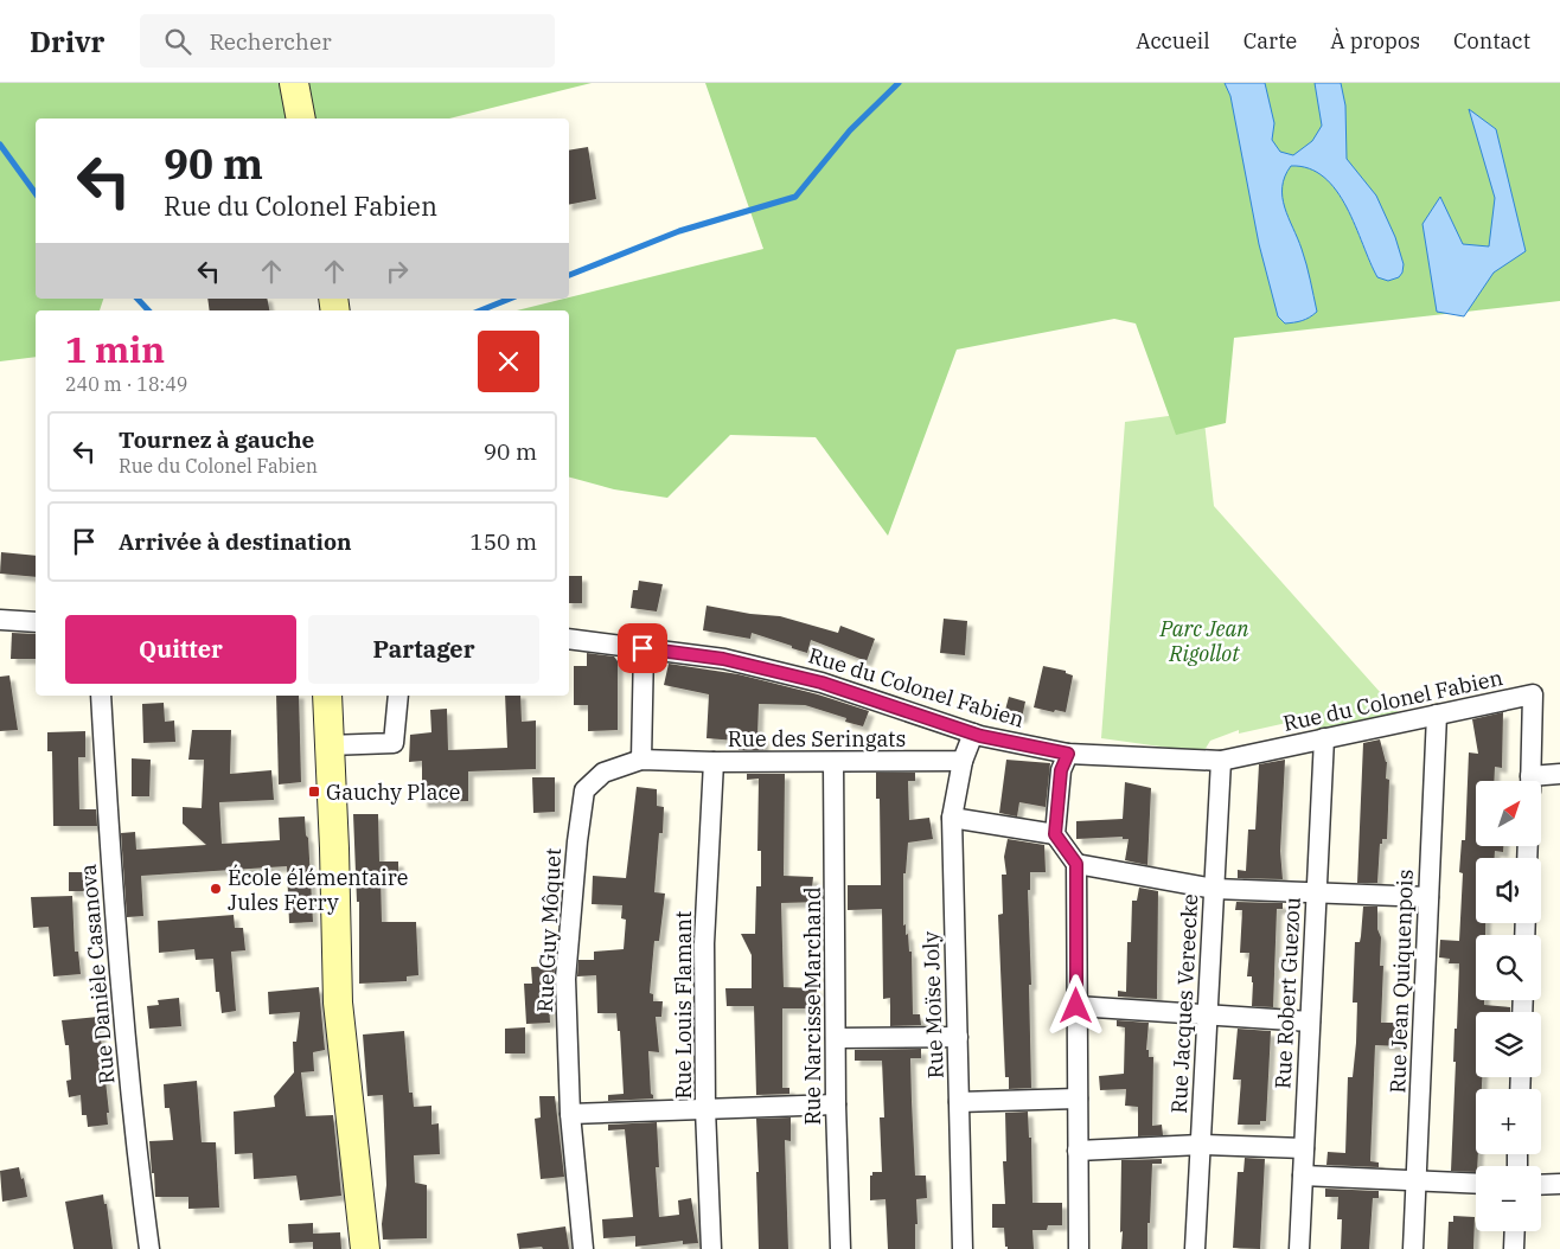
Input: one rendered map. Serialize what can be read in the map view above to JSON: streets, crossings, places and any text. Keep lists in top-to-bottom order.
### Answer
{
  "streets": {
    "street": [
      "Rue du Colonel Fabien",
      "Rue des Seringats",
      "Rue Guy Môquet",
      "Rue Danièle Casanova",
      "Rue Jean Quiquenpois",
      "Rue Robert Guezou",
      "Rue Jacques Vereecke",
      "Rue Louis Flamant",
      "Rue Moïse Joly",
      "Rue Narcisse Marchand"
    ]
  },
  "crossings": [
    ["Rue du Colonel Fabien", "Rue Jean Quiquenpois"],
    ["Rue du Colonel Fabien", "Rue Robert Guezou"],
    ["Rue du Colonel Fabien", "Rue Jacques Vereecke"],
    ["Rue des Seringats", "Rue Guy Môquet"],
    ["Rue des Seringats", "Rue Louis Flamant"],
    ["Rue des Seringats", "Rue Moïse Joly"],
    ["Rue des Seringats", "Rue Narcisse Marchand"]
  ],
  "parks": ["Parc Jean Rigollot"],
  "places": {
    "transit": ["Gauchy Place"],
    "other": ["École élémentaire Jules Ferry"]
  },
  "north": "top right",
  "page": {
    "header": "Drivr",
    "search": "Rechercher",
    "nav": [
      "Accueil",
      "Carte",
      "À propos",
      "Contact"
    ],
    "turn": ["90 m", "Rue du Colonel Fabien"],
    "heading": ["1 min", "240 m · 18:49"],
    "list": [
      {
        "name": "Tournez à gauche",
        "note": "Rue du Colonel Fabien",
        "value": "90 m"
      },
      {
        "name": "Arrivée à destination",
        "value": "150 m"
      }
    ],
    "buttons": ["Quitter", "Partager"],
    "map_buttons": ["+", "−"]
  }
}
